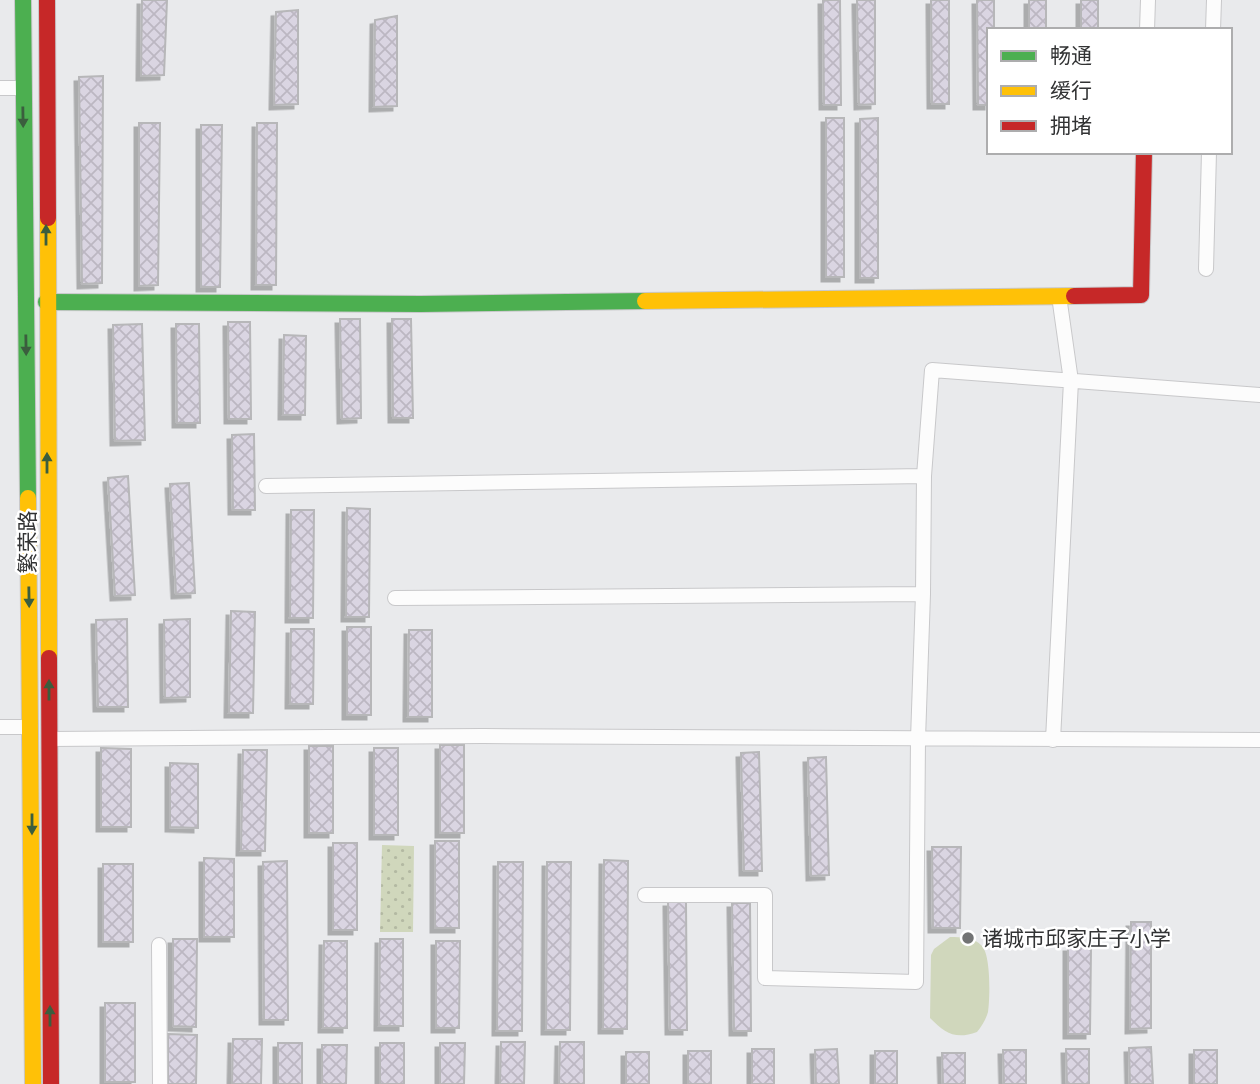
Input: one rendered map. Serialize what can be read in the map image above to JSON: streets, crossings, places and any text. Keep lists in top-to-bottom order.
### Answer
{
  "streets": {
    "main road": ["繁荣路"]
  },
  "places": ["诸城市邱家庄子小学"],
  "legend": ["畅通", "缓行", "拥堵"]
}
